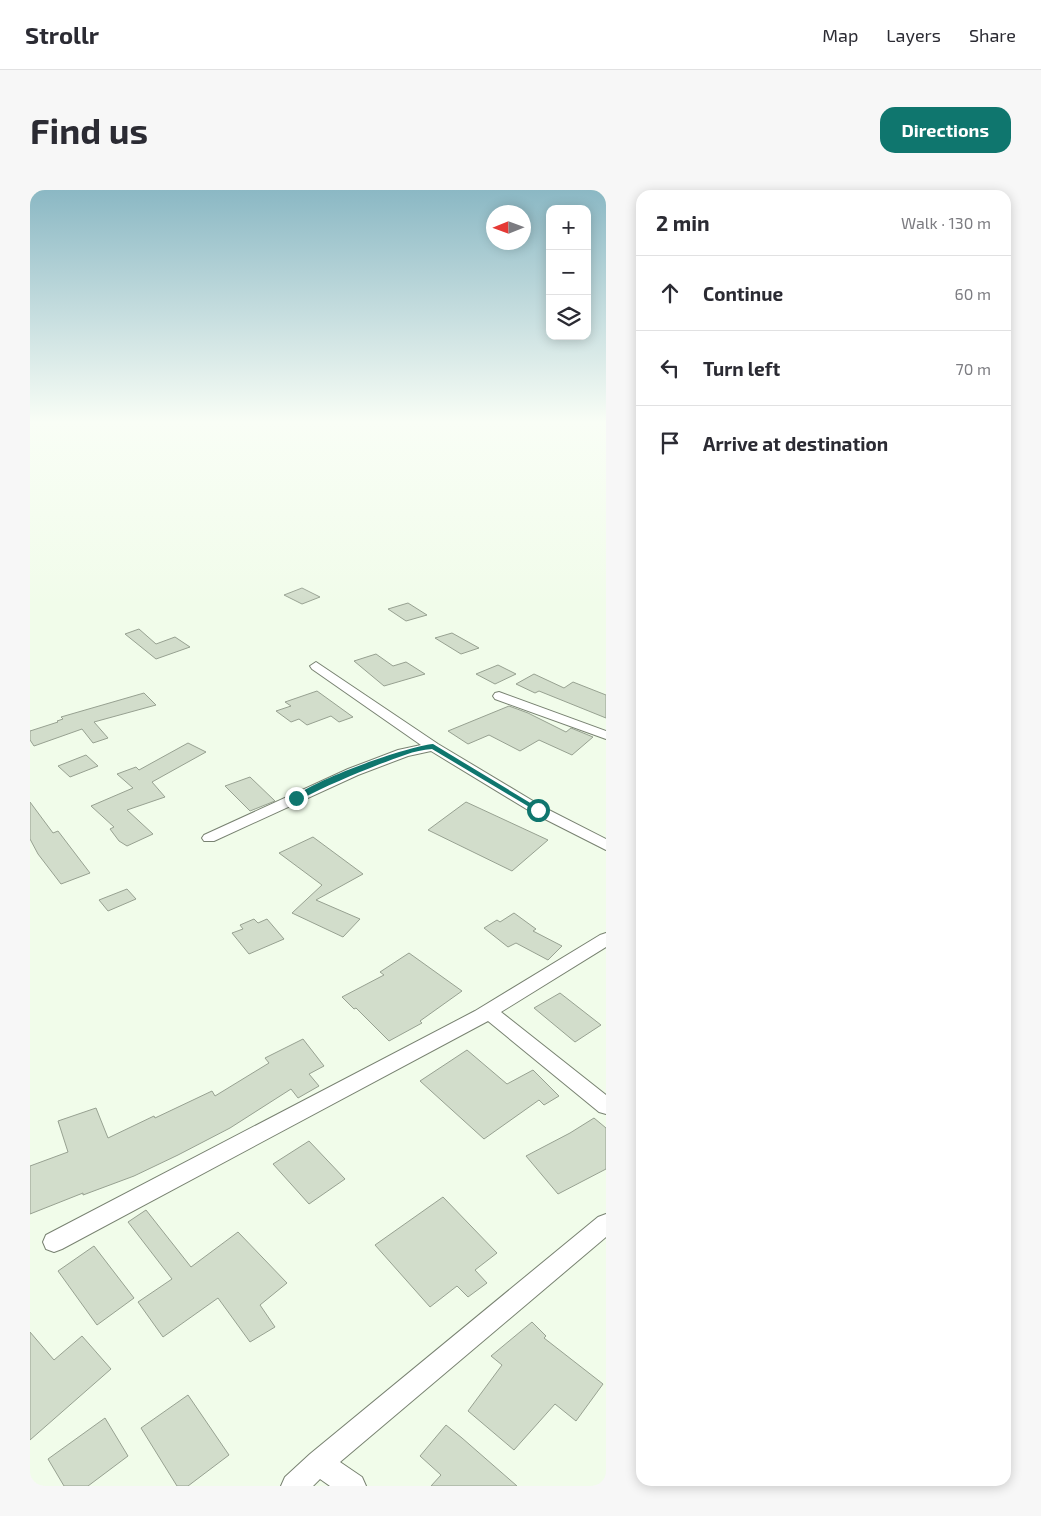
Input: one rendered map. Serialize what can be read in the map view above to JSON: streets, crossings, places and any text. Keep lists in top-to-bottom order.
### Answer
{
  "north": "left",
  "page": {
    "header": "Strollr",
    "nav": ["Map", "Layers", "Share"],
    "buttons": "Directions",
    "title": "Find us",
    "heading": ["2 min", "Walk · 130 m"],
    "map_buttons": ["+", "−"],
    "list": [
      ["Continue", "60 m"],
      ["Turn left", "70 m"],
      "Arrive at destination"
    ]
  }
}
